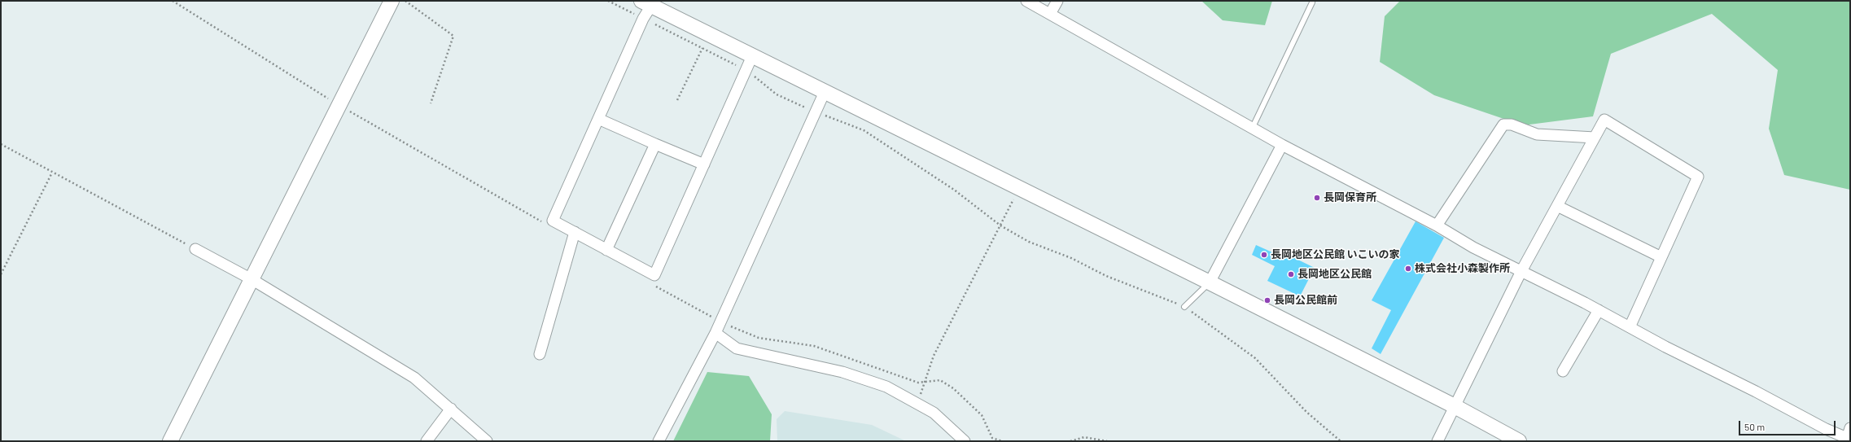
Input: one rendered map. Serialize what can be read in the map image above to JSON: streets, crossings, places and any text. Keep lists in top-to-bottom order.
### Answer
{
  "places": [
    "長岡保育所",
    "長岡地区公民館 いこいの家",
    "株式会社小森製作所",
    "長岡地区公民館",
    "長岡公民館前"
  ],
  "scale_bar": "50 m"
}
